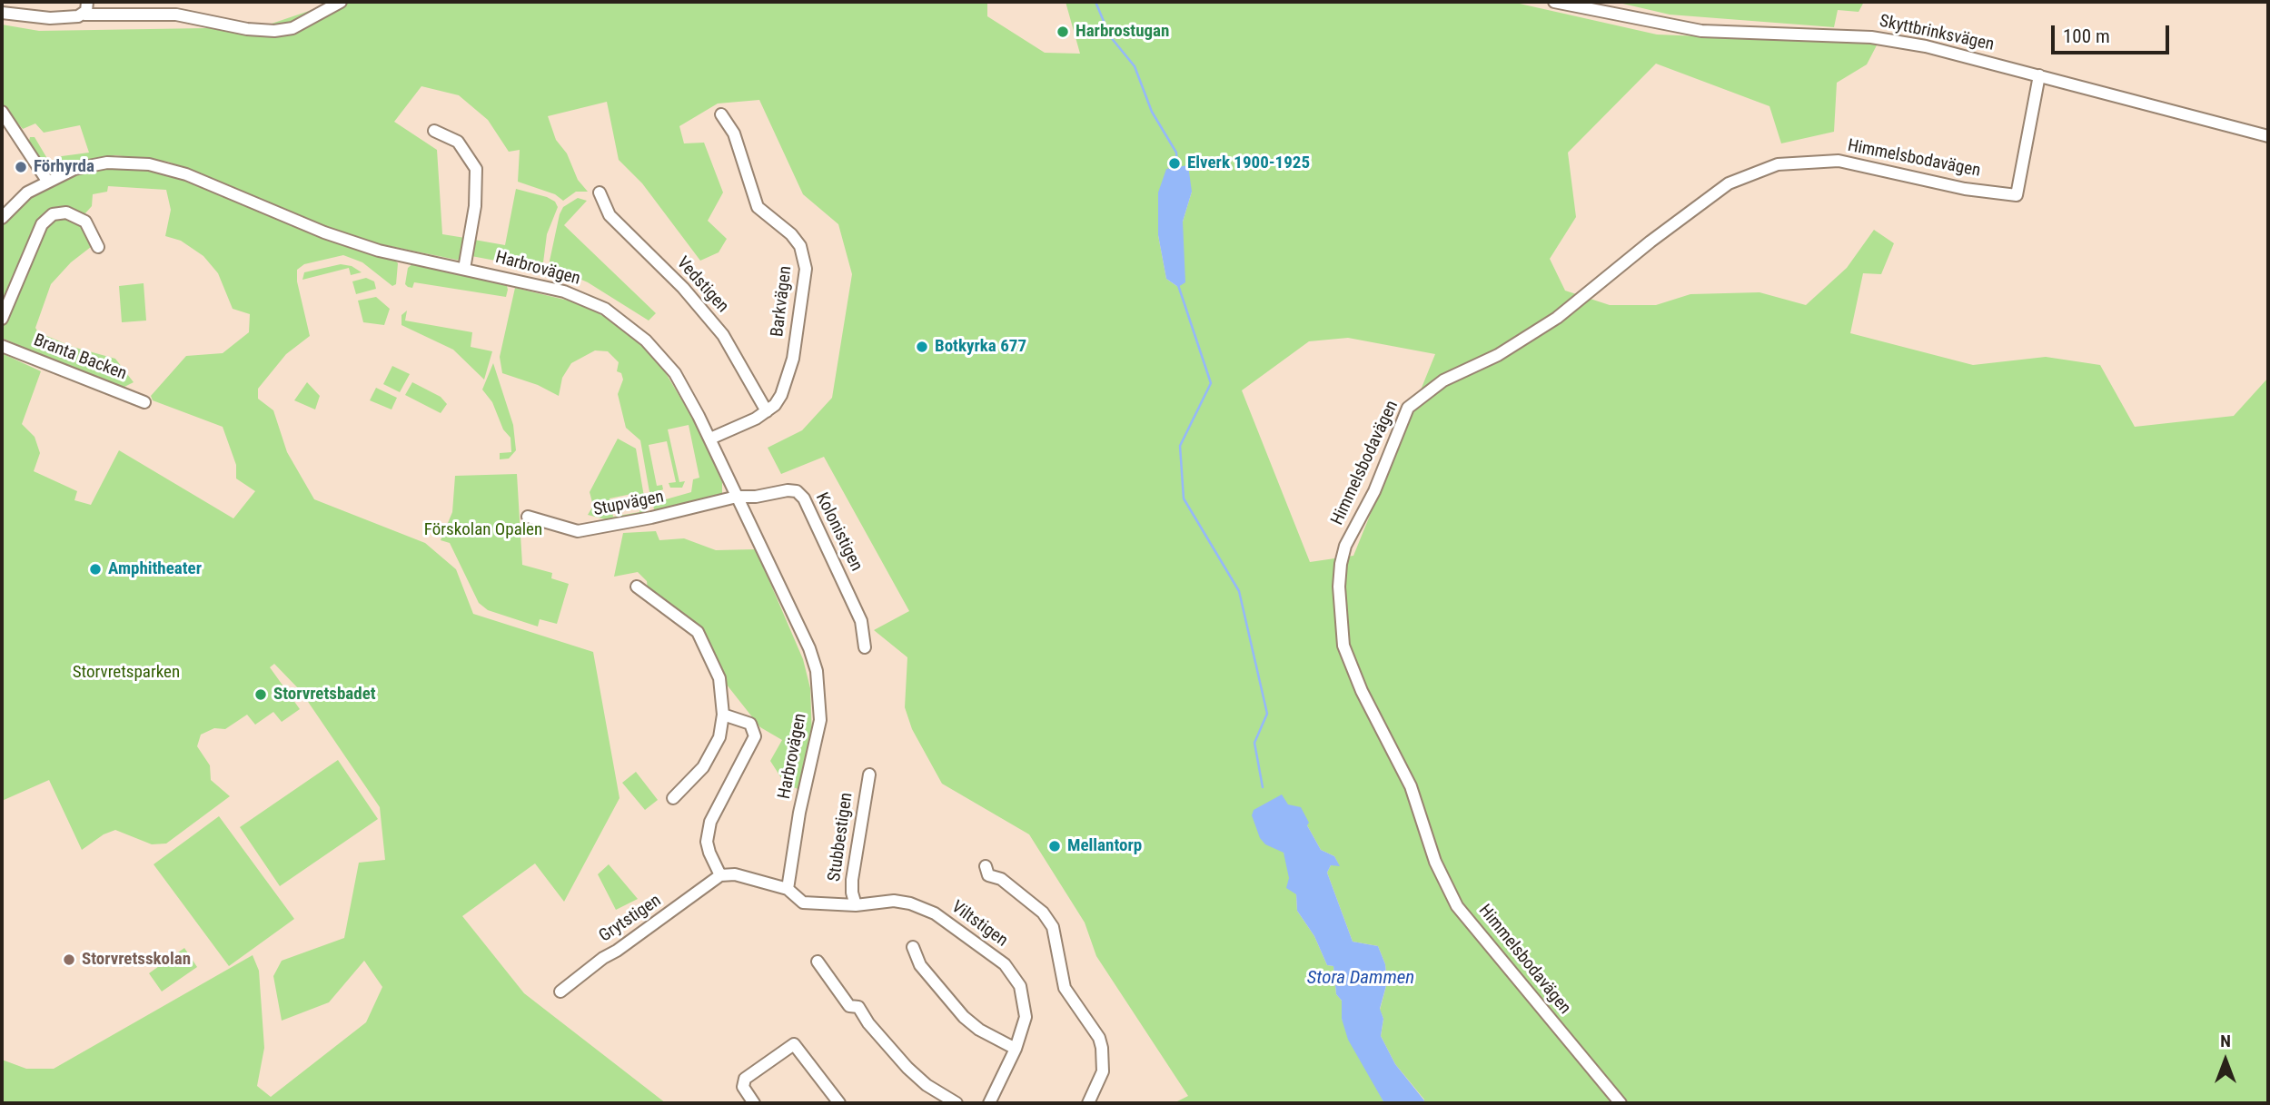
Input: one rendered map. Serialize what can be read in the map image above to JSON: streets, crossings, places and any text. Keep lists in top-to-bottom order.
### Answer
{
  "streets": {
    "street": [
      "Skyttbrinksvägen",
      "Himmelsbodavägen",
      "Harbrovägen",
      "Vedstigen",
      "Barkvägen",
      "Branta Backen",
      "Stupvägen",
      "Kolonistigen",
      "Stubbestigen",
      "Grytstigen",
      "Viltstigen"
    ]
  },
  "crossings": [
    ["Skyttbrinksvägen", "Himmelsbodavägen"],
    ["Harbrovägen", "Barkvägen"],
    ["Harbrovägen", "Stupvägen"],
    ["Harbrovägen", "Kolonistigen"],
    ["Harbrovägen", "Viltstigen"],
    ["Vedstigen", "Barkvägen"],
    ["Stupvägen", "Kolonistigen"],
    ["Stubbestigen", "Viltstigen"]
  ],
  "water": ["Stora Dammen"],
  "parks": ["Förskolan Opalen", "Storvretsparken"],
  "places": [
    "Harbrostugan",
    "Elverk 1900-1925",
    "Förhyrda",
    "Botkyrka 677",
    "Amphitheater",
    "Storvretsbadet",
    "Mellantorp",
    "Storvretsskolan"
  ],
  "scale_bar": "100 m",
  "north": "top"
}
